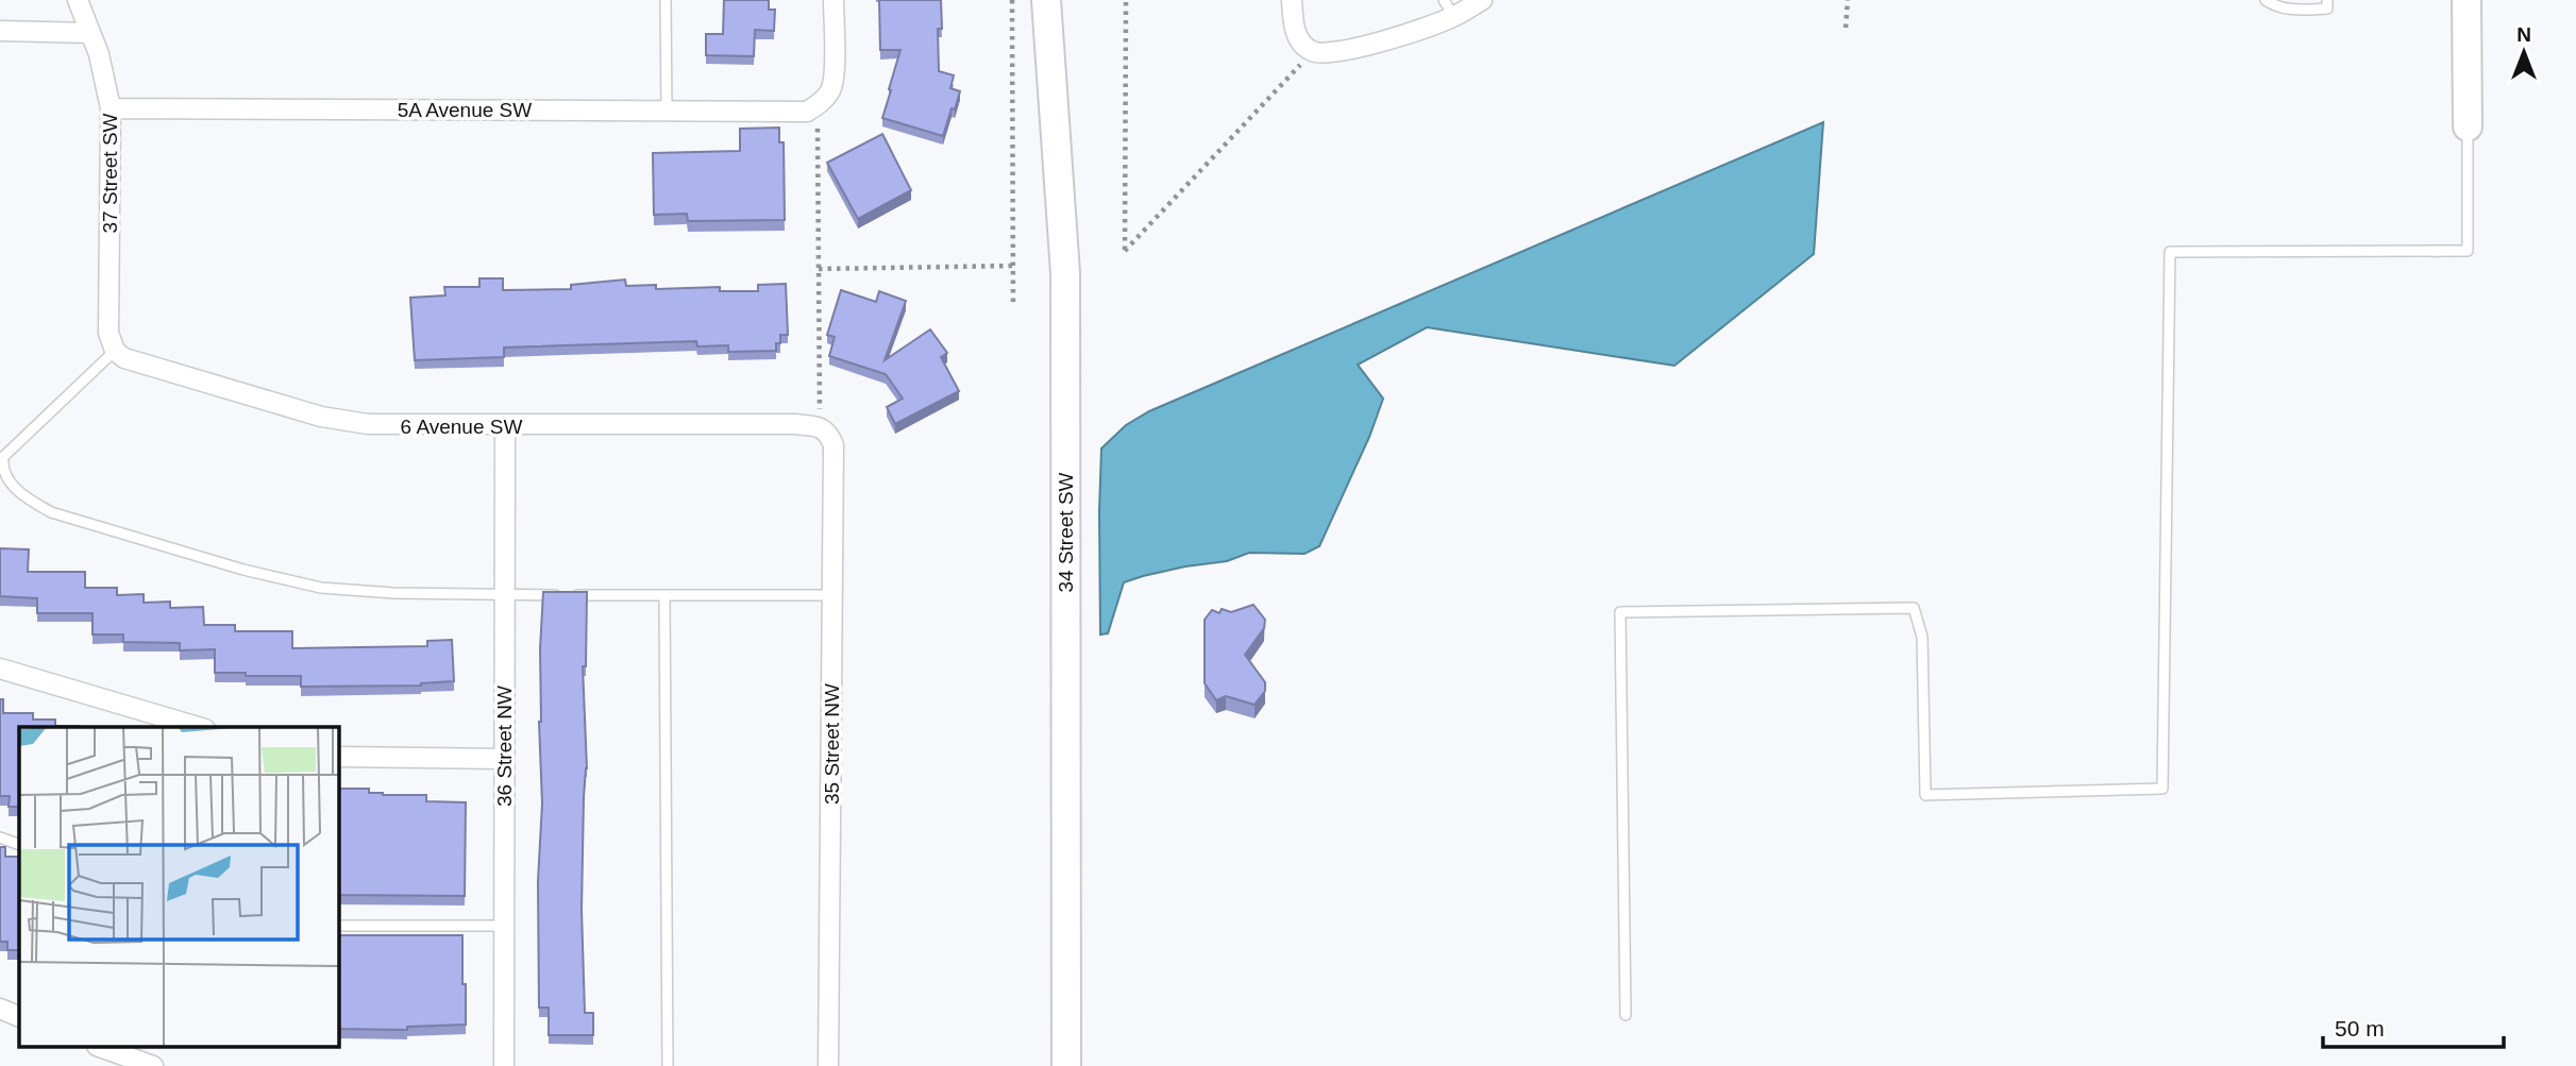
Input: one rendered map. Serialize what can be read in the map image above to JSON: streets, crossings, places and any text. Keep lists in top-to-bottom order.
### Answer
{
  "streets": {
    "main road": ["34 Street SW"],
    "street": [
      "5A Avenue SW",
      "37 Street SW",
      "6 Avenue SW",
      "35 Street NW",
      "36 Street NW"
    ]
  },
  "crossings": [
    ["5A Avenue SW", "37 Street SW"],
    ["37 Street SW", "6 Avenue SW"],
    ["6 Avenue SW", "35 Street NW"],
    ["6 Avenue SW", "36 Street NW"]
  ],
  "scale_bar": "50 m",
  "north": "top"
}
